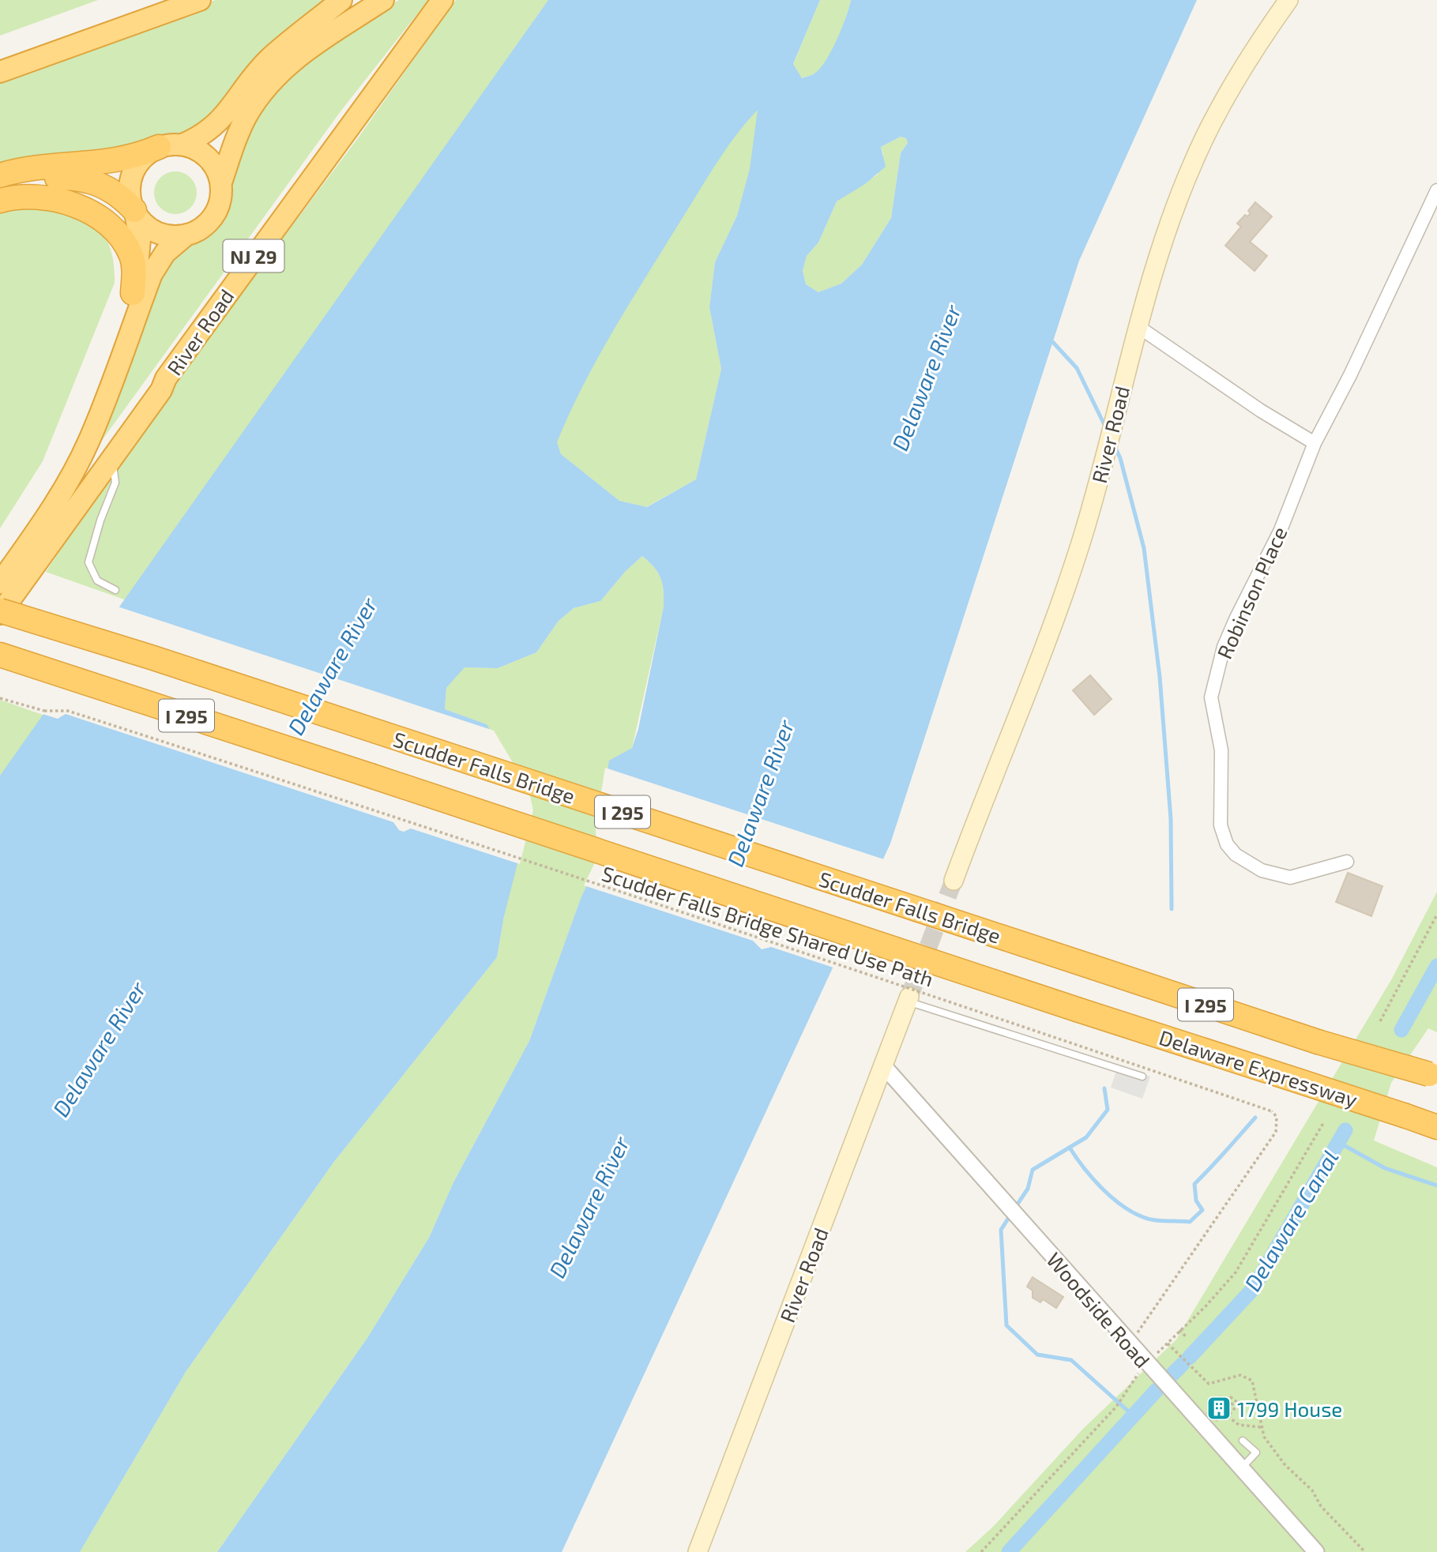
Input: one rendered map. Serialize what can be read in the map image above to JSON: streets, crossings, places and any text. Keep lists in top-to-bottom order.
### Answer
{
  "streets": {
    "highway": [
      "NJ 29",
      "River Road",
      "I 295",
      "Scudder Falls Bridge",
      "Delaware Expressway"
    ],
    "street": ["Robinson Place", "Woodside Road"],
    "path": ["Scudder Falls Bridge Shared Use Path"]
  },
  "crossings": [
    ["River Road", "Scudder Falls Bridge"],
    ["River Road", "Woodside Road"],
    ["Scudder Falls Bridge", "Delaware Expressway"]
  ],
  "water": ["Delaware River", "Delaware Canal"],
  "places": {
    "building": ["1799 House"]
  }
}
